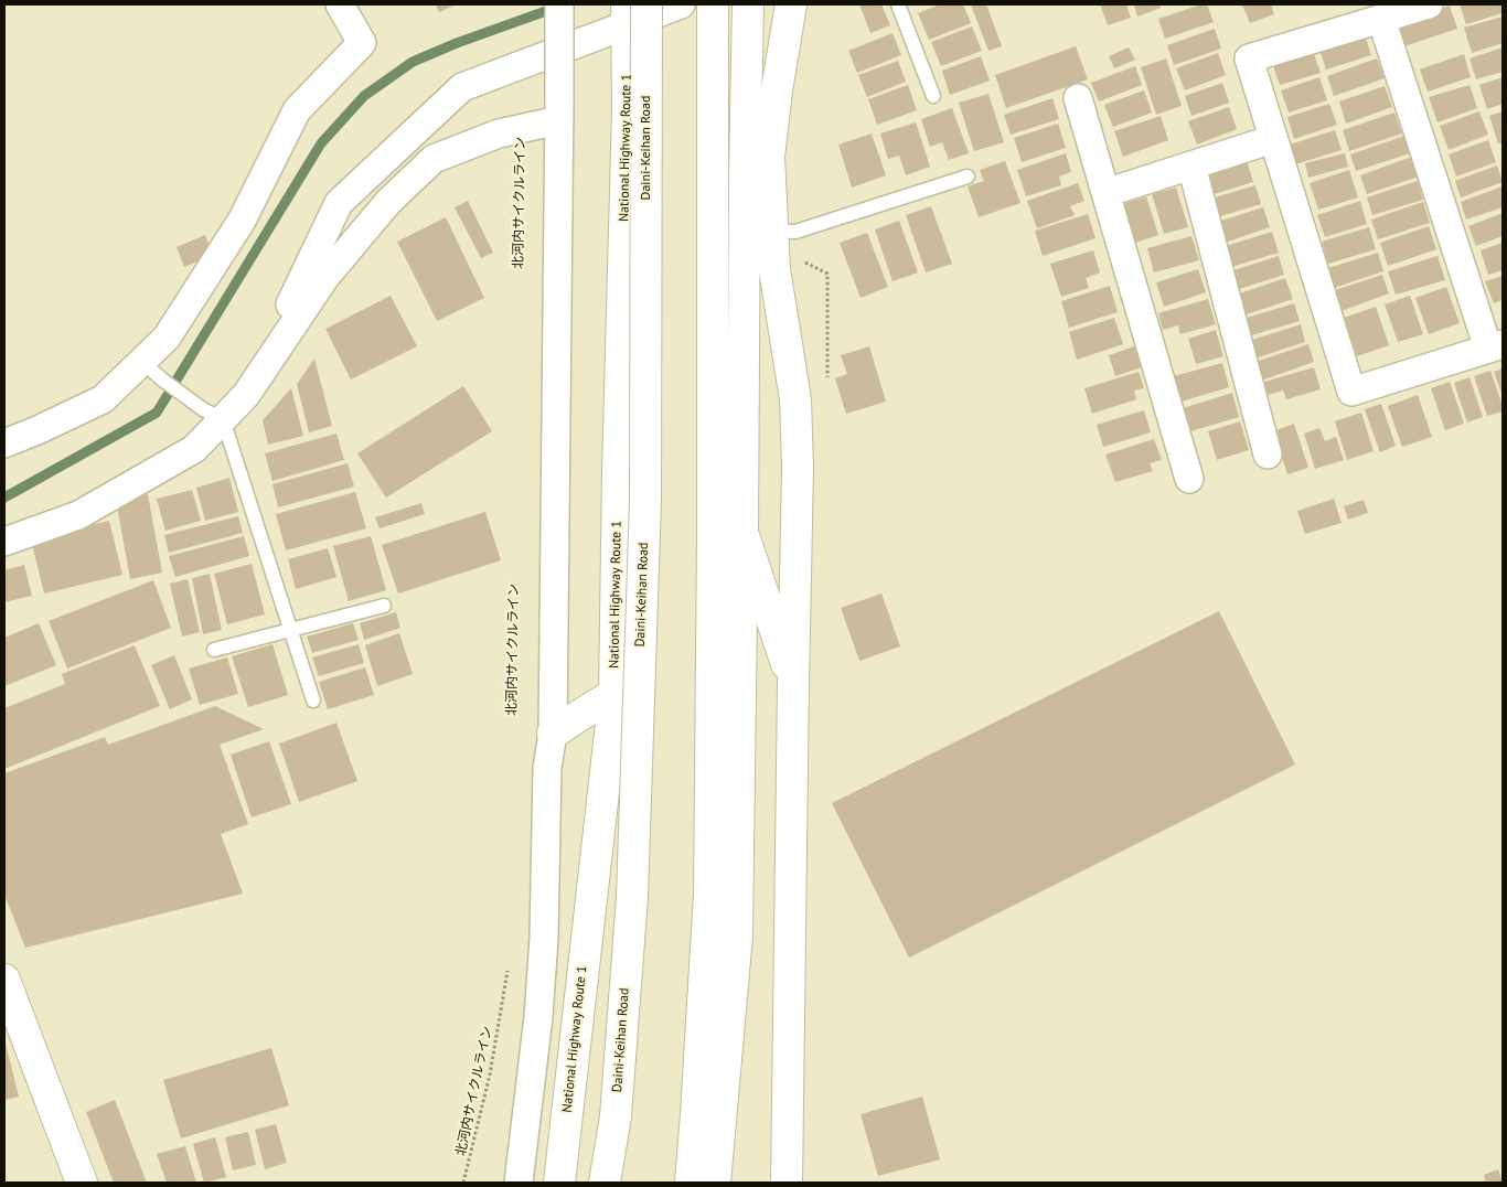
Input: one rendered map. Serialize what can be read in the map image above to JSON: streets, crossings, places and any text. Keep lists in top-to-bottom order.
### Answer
{
  "streets": {
    "main road": ["National Highway Route 1", "Daini-Keihan Road"],
    "path": ["北河内サイクルライン"]
  },
  "crossings": [
    ["National Highway Route 1", "Daini-Keihan Road"]
  ]
}
